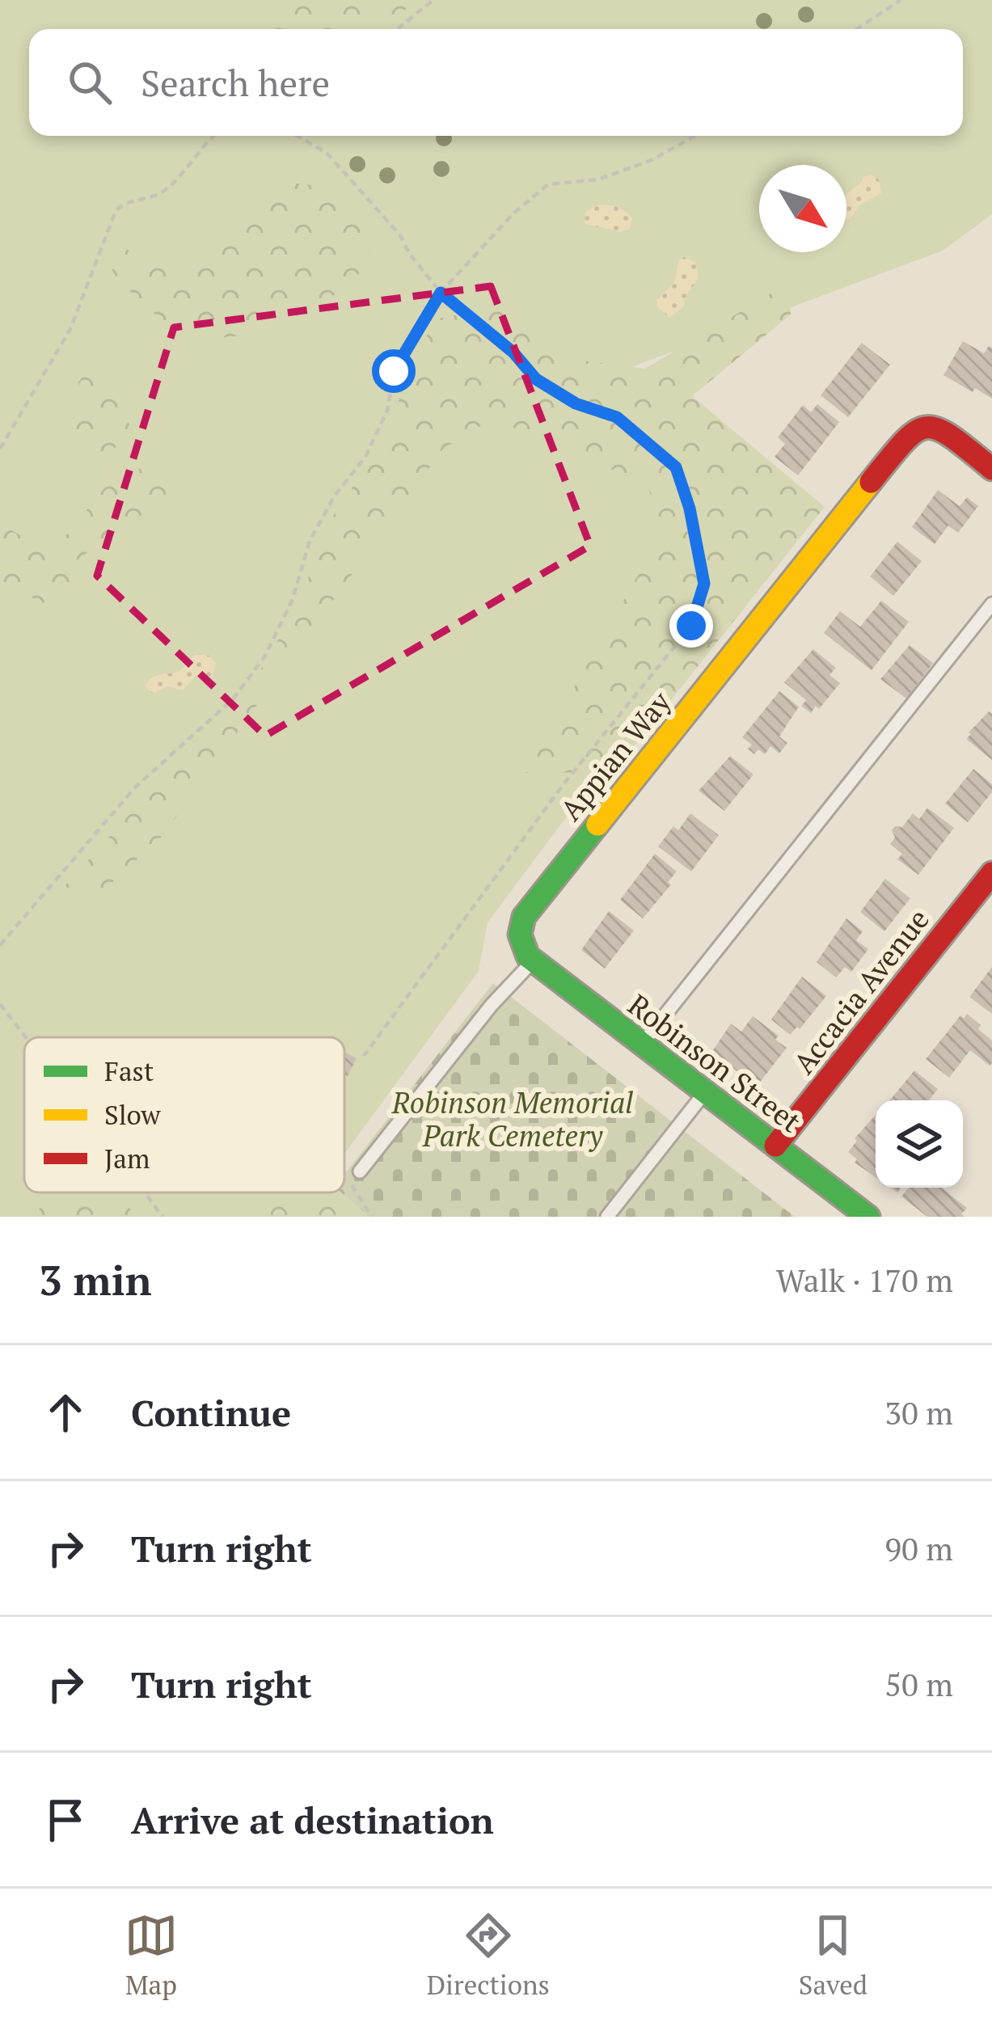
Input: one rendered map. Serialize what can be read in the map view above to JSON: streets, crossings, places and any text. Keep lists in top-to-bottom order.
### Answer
{
  "streets": {
    "street": ["Appian Way", "Accacia Avenue", "Robinson Street"]
  },
  "crossings": [
    ["Appian Way", "Robinson Street"],
    ["Accacia Avenue", "Robinson Street"]
  ],
  "parks": ["Robinson Memorial Park Cemetery"],
  "legend": ["Fast", "Slow", "Jam"],
  "north": "bottom right",
  "page": {
    "search": "Search here",
    "heading": ["3 min", "Walk · 170 m"],
    "list": [
      ["Continue", "30 m"],
      ["Turn right", "90 m"],
      ["Turn right", "50 m"],
      "Arrive at destination"
    ],
    "nav": ["Map", "Directions", "Saved"]
  }
}
